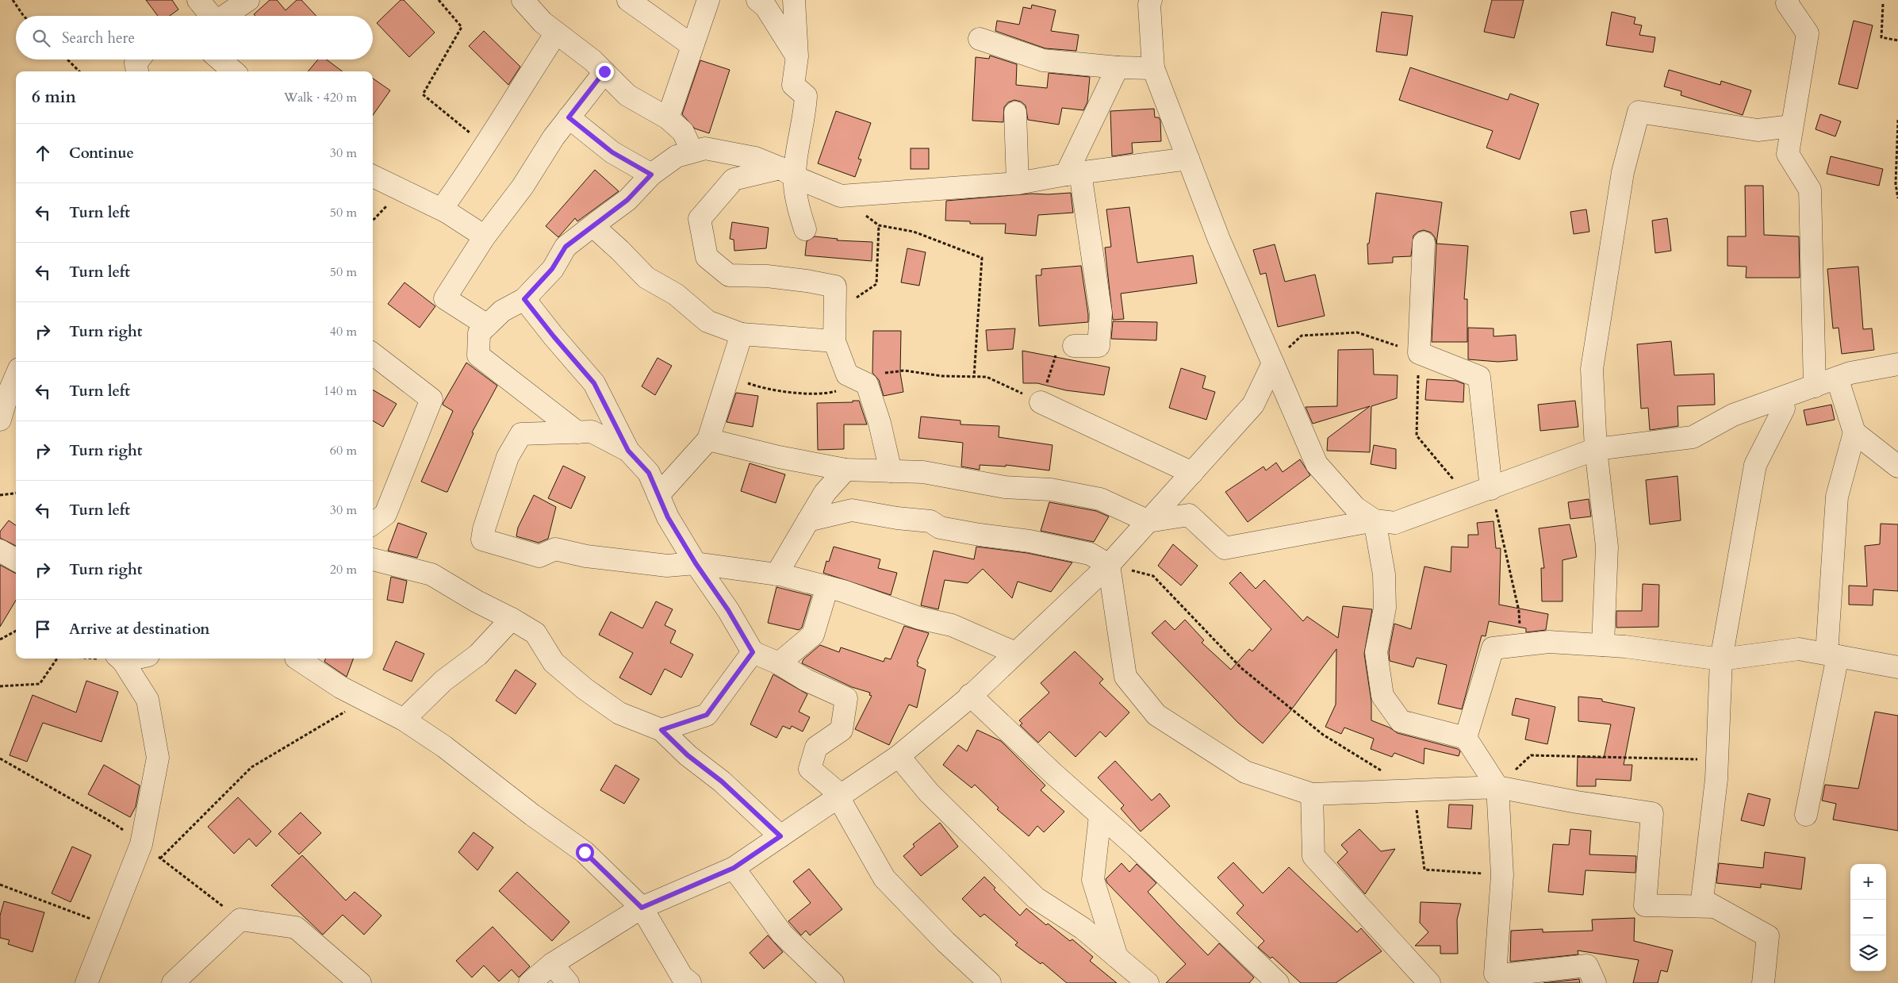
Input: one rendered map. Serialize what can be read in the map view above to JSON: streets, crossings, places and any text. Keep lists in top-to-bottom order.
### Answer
{
  "page": {
    "search": "Search here",
    "heading": ["6 min", "Walk · 420 m"],
    "list": [
      ["Continue", "30 m"],
      ["Turn left", "50 m"],
      ["Turn left", "50 m"],
      ["Turn right", "40 m"],
      ["Turn left", "140 m"],
      ["Turn right", "60 m"],
      ["Turn left", "30 m"],
      ["Turn right", "20 m"],
      "Arrive at destination"
    ],
    "map_buttons": ["+", "−"]
  }
}
